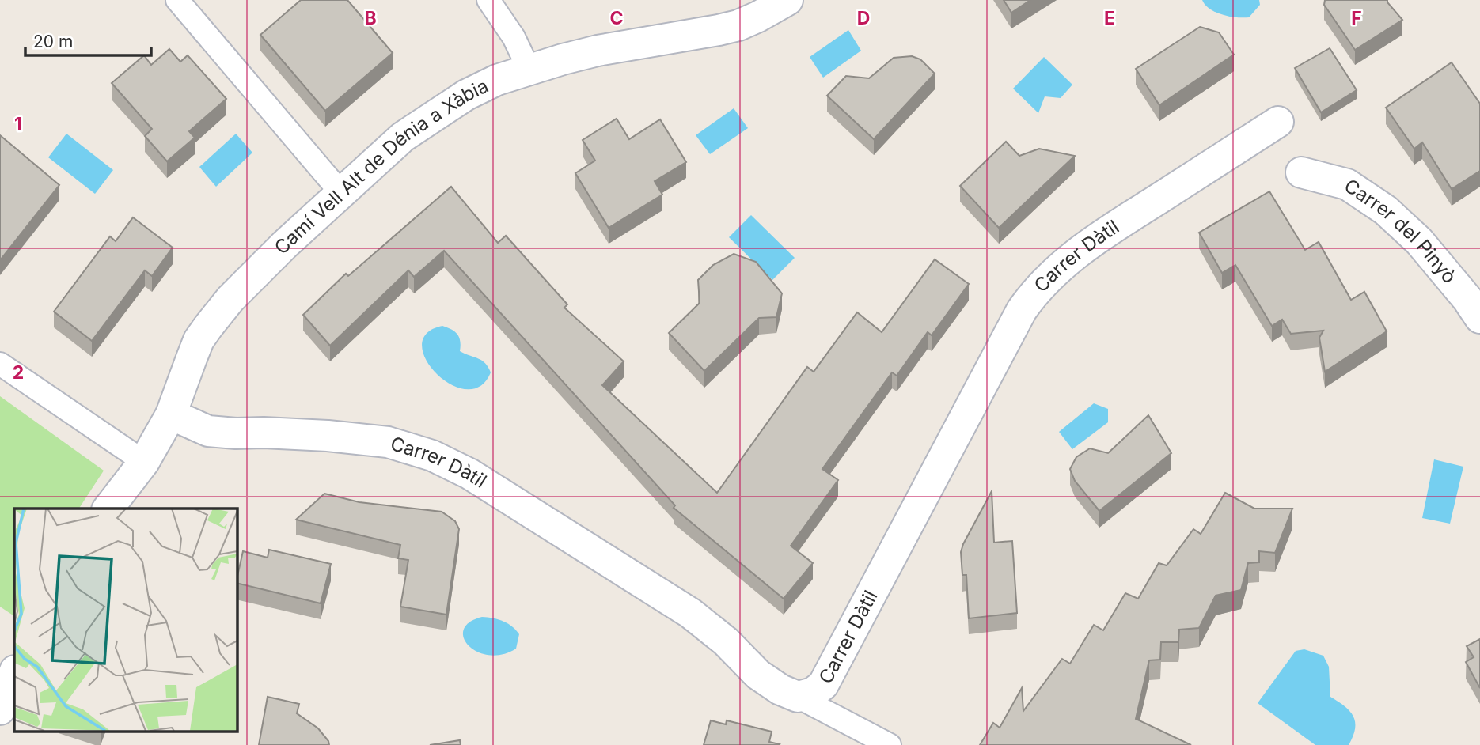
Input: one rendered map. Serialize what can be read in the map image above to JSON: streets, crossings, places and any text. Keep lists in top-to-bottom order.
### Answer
{
  "streets": {
    "street": ["Camí Vell Alt de Dénia a Xàbia", "Carrer del Pinyò", "Carrer Dàtil"]
  },
  "crossings": [
    ["Camí Vell Alt de Dénia a Xàbia", "Carrer Dàtil"]
  ],
  "scale_bar": "20 m",
  "grid": {
    "columns": [
      "B",
      "C",
      "D",
      "E",
      "F"
    ],
    "rows": ["1", "2"]
  }
}
